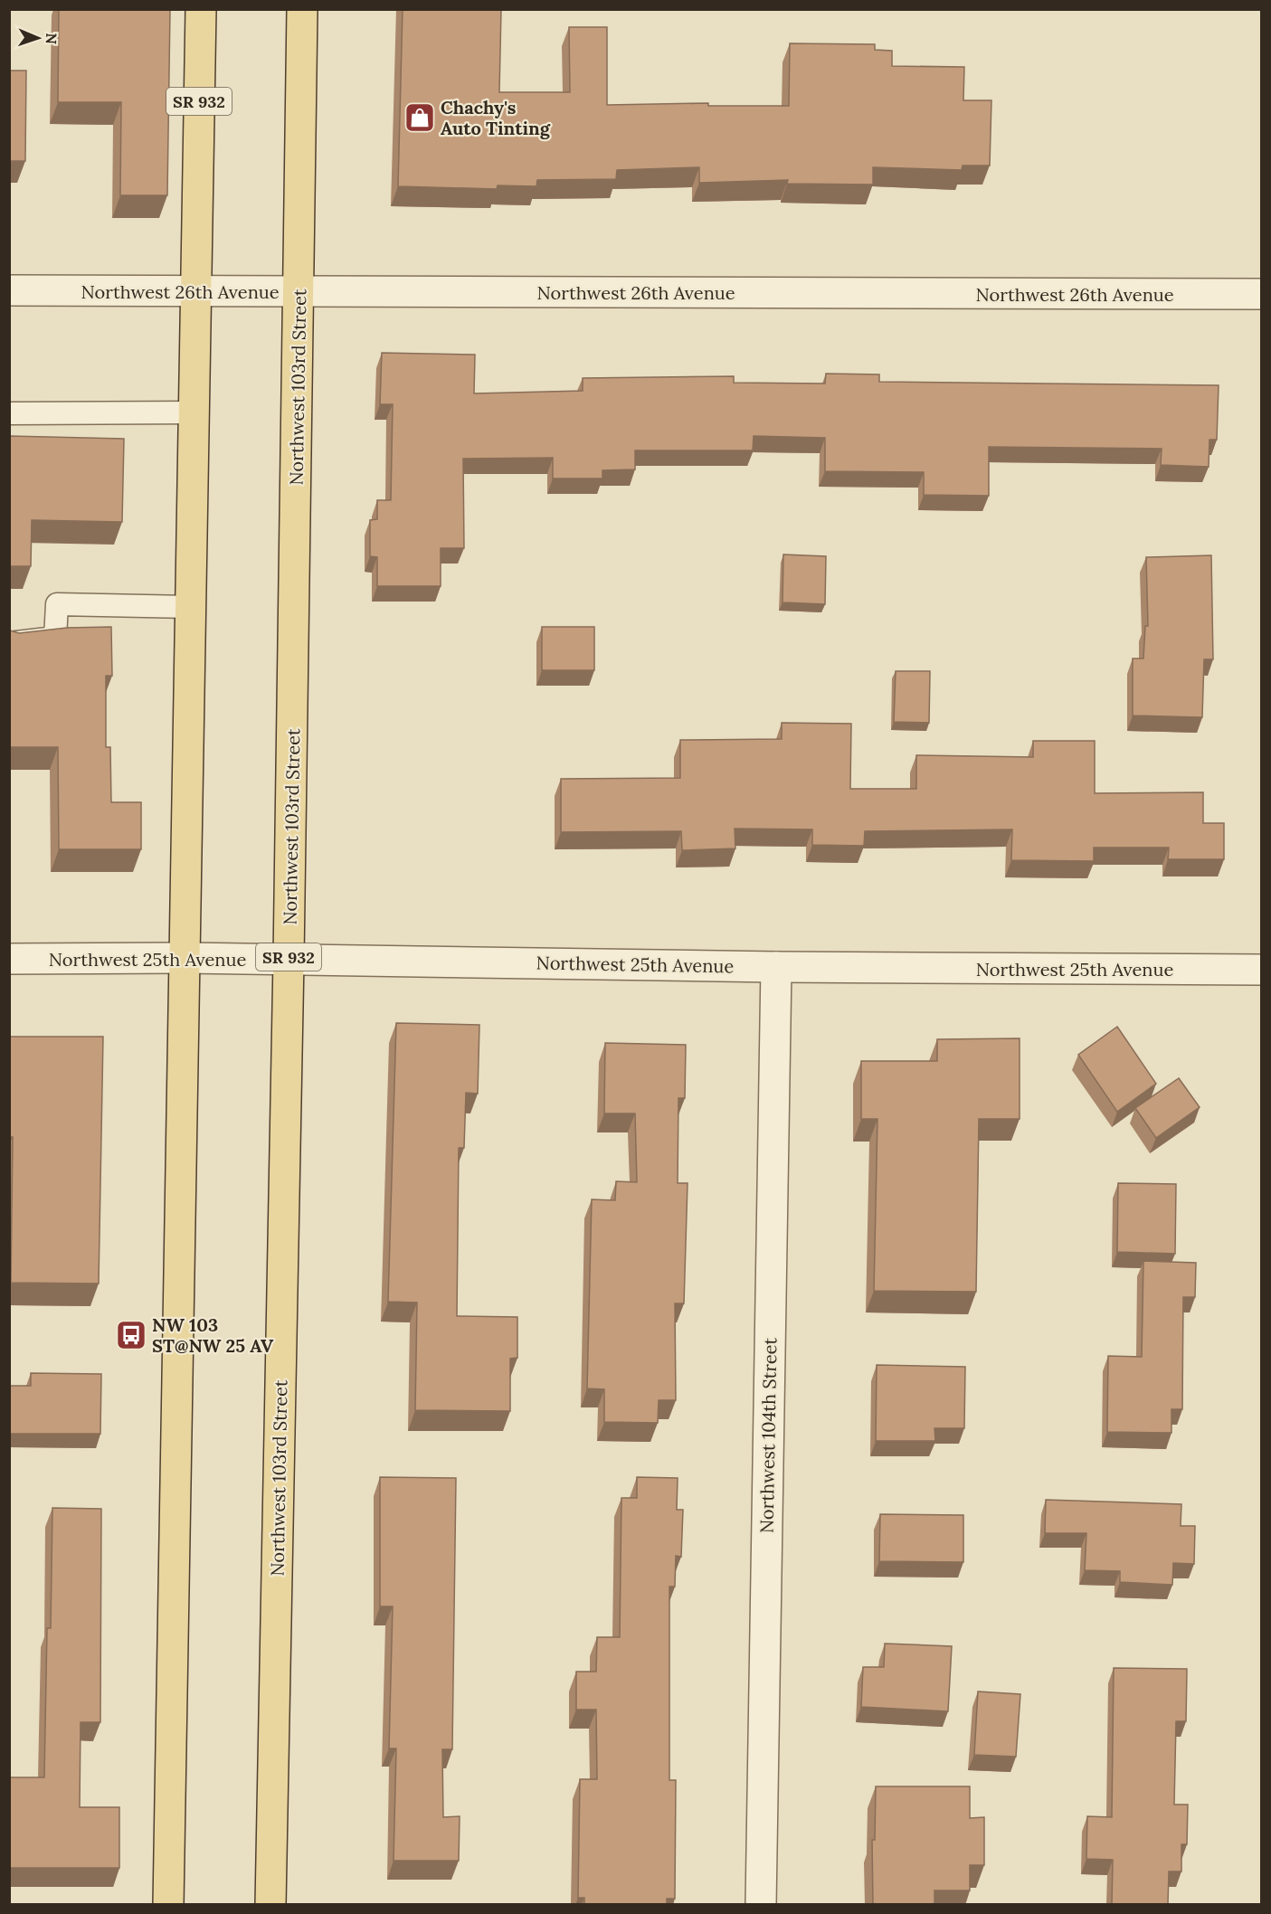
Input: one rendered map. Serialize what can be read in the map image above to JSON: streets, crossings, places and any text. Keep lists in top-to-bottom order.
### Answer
{
  "streets": {
    "main road": ["SR 932", "Northwest 103rd Street"],
    "street": ["Northwest 26th Avenue", "Northwest 25th Avenue", "Northwest 104th Street"]
  },
  "crossings": [
    ["SR 932", "Northwest 26th Avenue"],
    ["SR 932", "Northwest 25th Avenue"],
    ["Northwest 26th Avenue", "Northwest 103rd Street"],
    ["Northwest 103rd Street", "Northwest 25th Avenue"],
    ["Northwest 25th Avenue", "Northwest 104th Street"]
  ],
  "places": {
    "shop": ["Chachy's Auto Tinting"],
    "bus stop": ["NW 103 ST@NW 25 AV"]
  },
  "north": "right"
}
